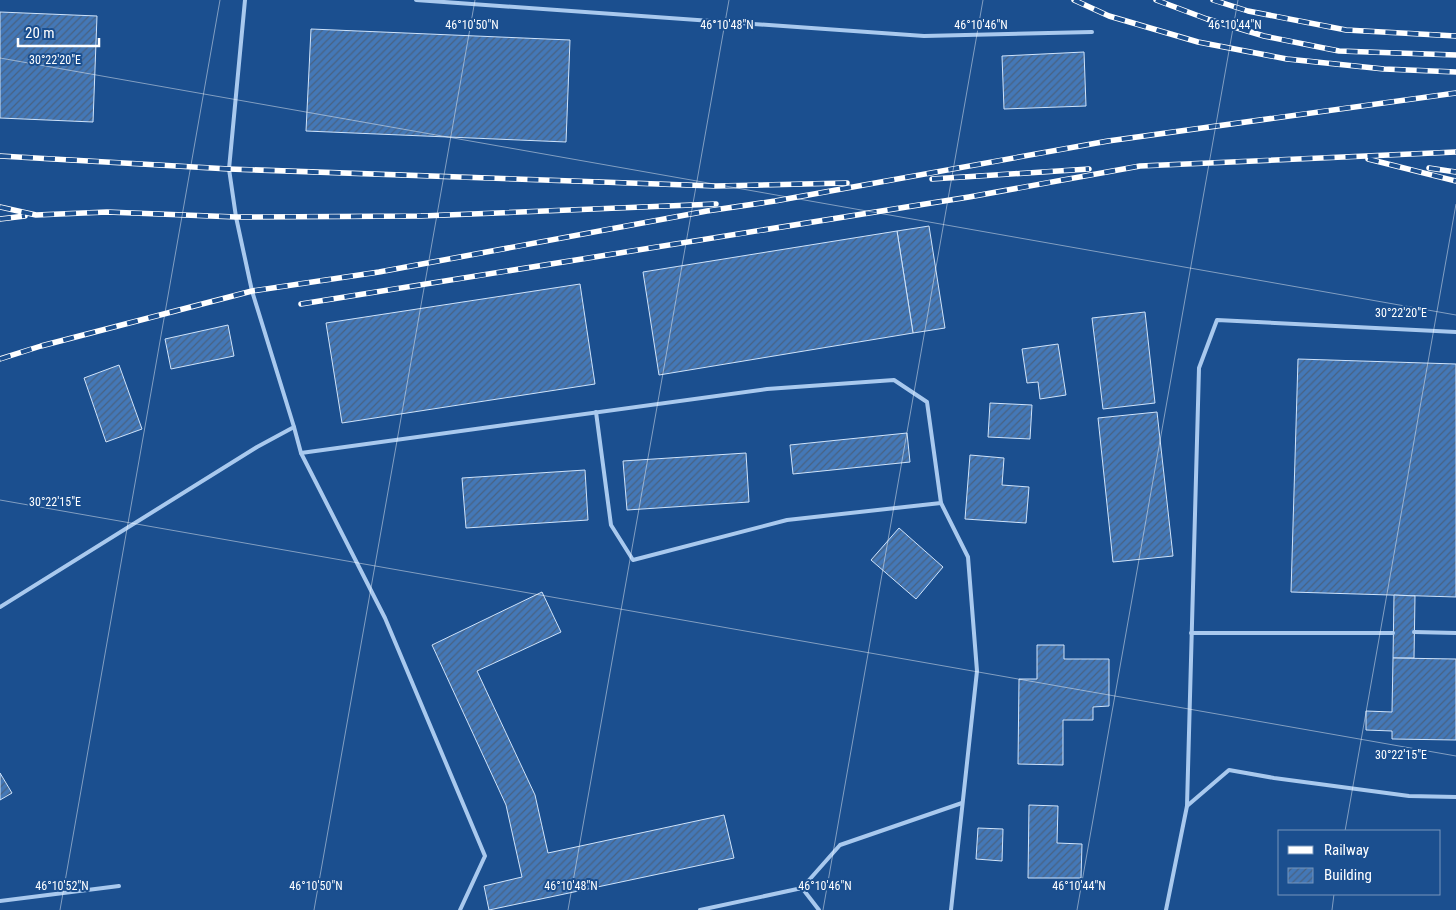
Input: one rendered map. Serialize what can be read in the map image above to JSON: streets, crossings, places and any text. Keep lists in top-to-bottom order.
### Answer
{
  "legend": ["Railway", "Building"],
  "scale_bar": "20 m",
  "coordinates": [
    "46°10'50\"N",
    "46°10'48\"N",
    "46°10'46\"N",
    "46°10'44\"N",
    "30°22'20\"E",
    "30°22'15\"E",
    "46°10'52\"N"
  ]
}
